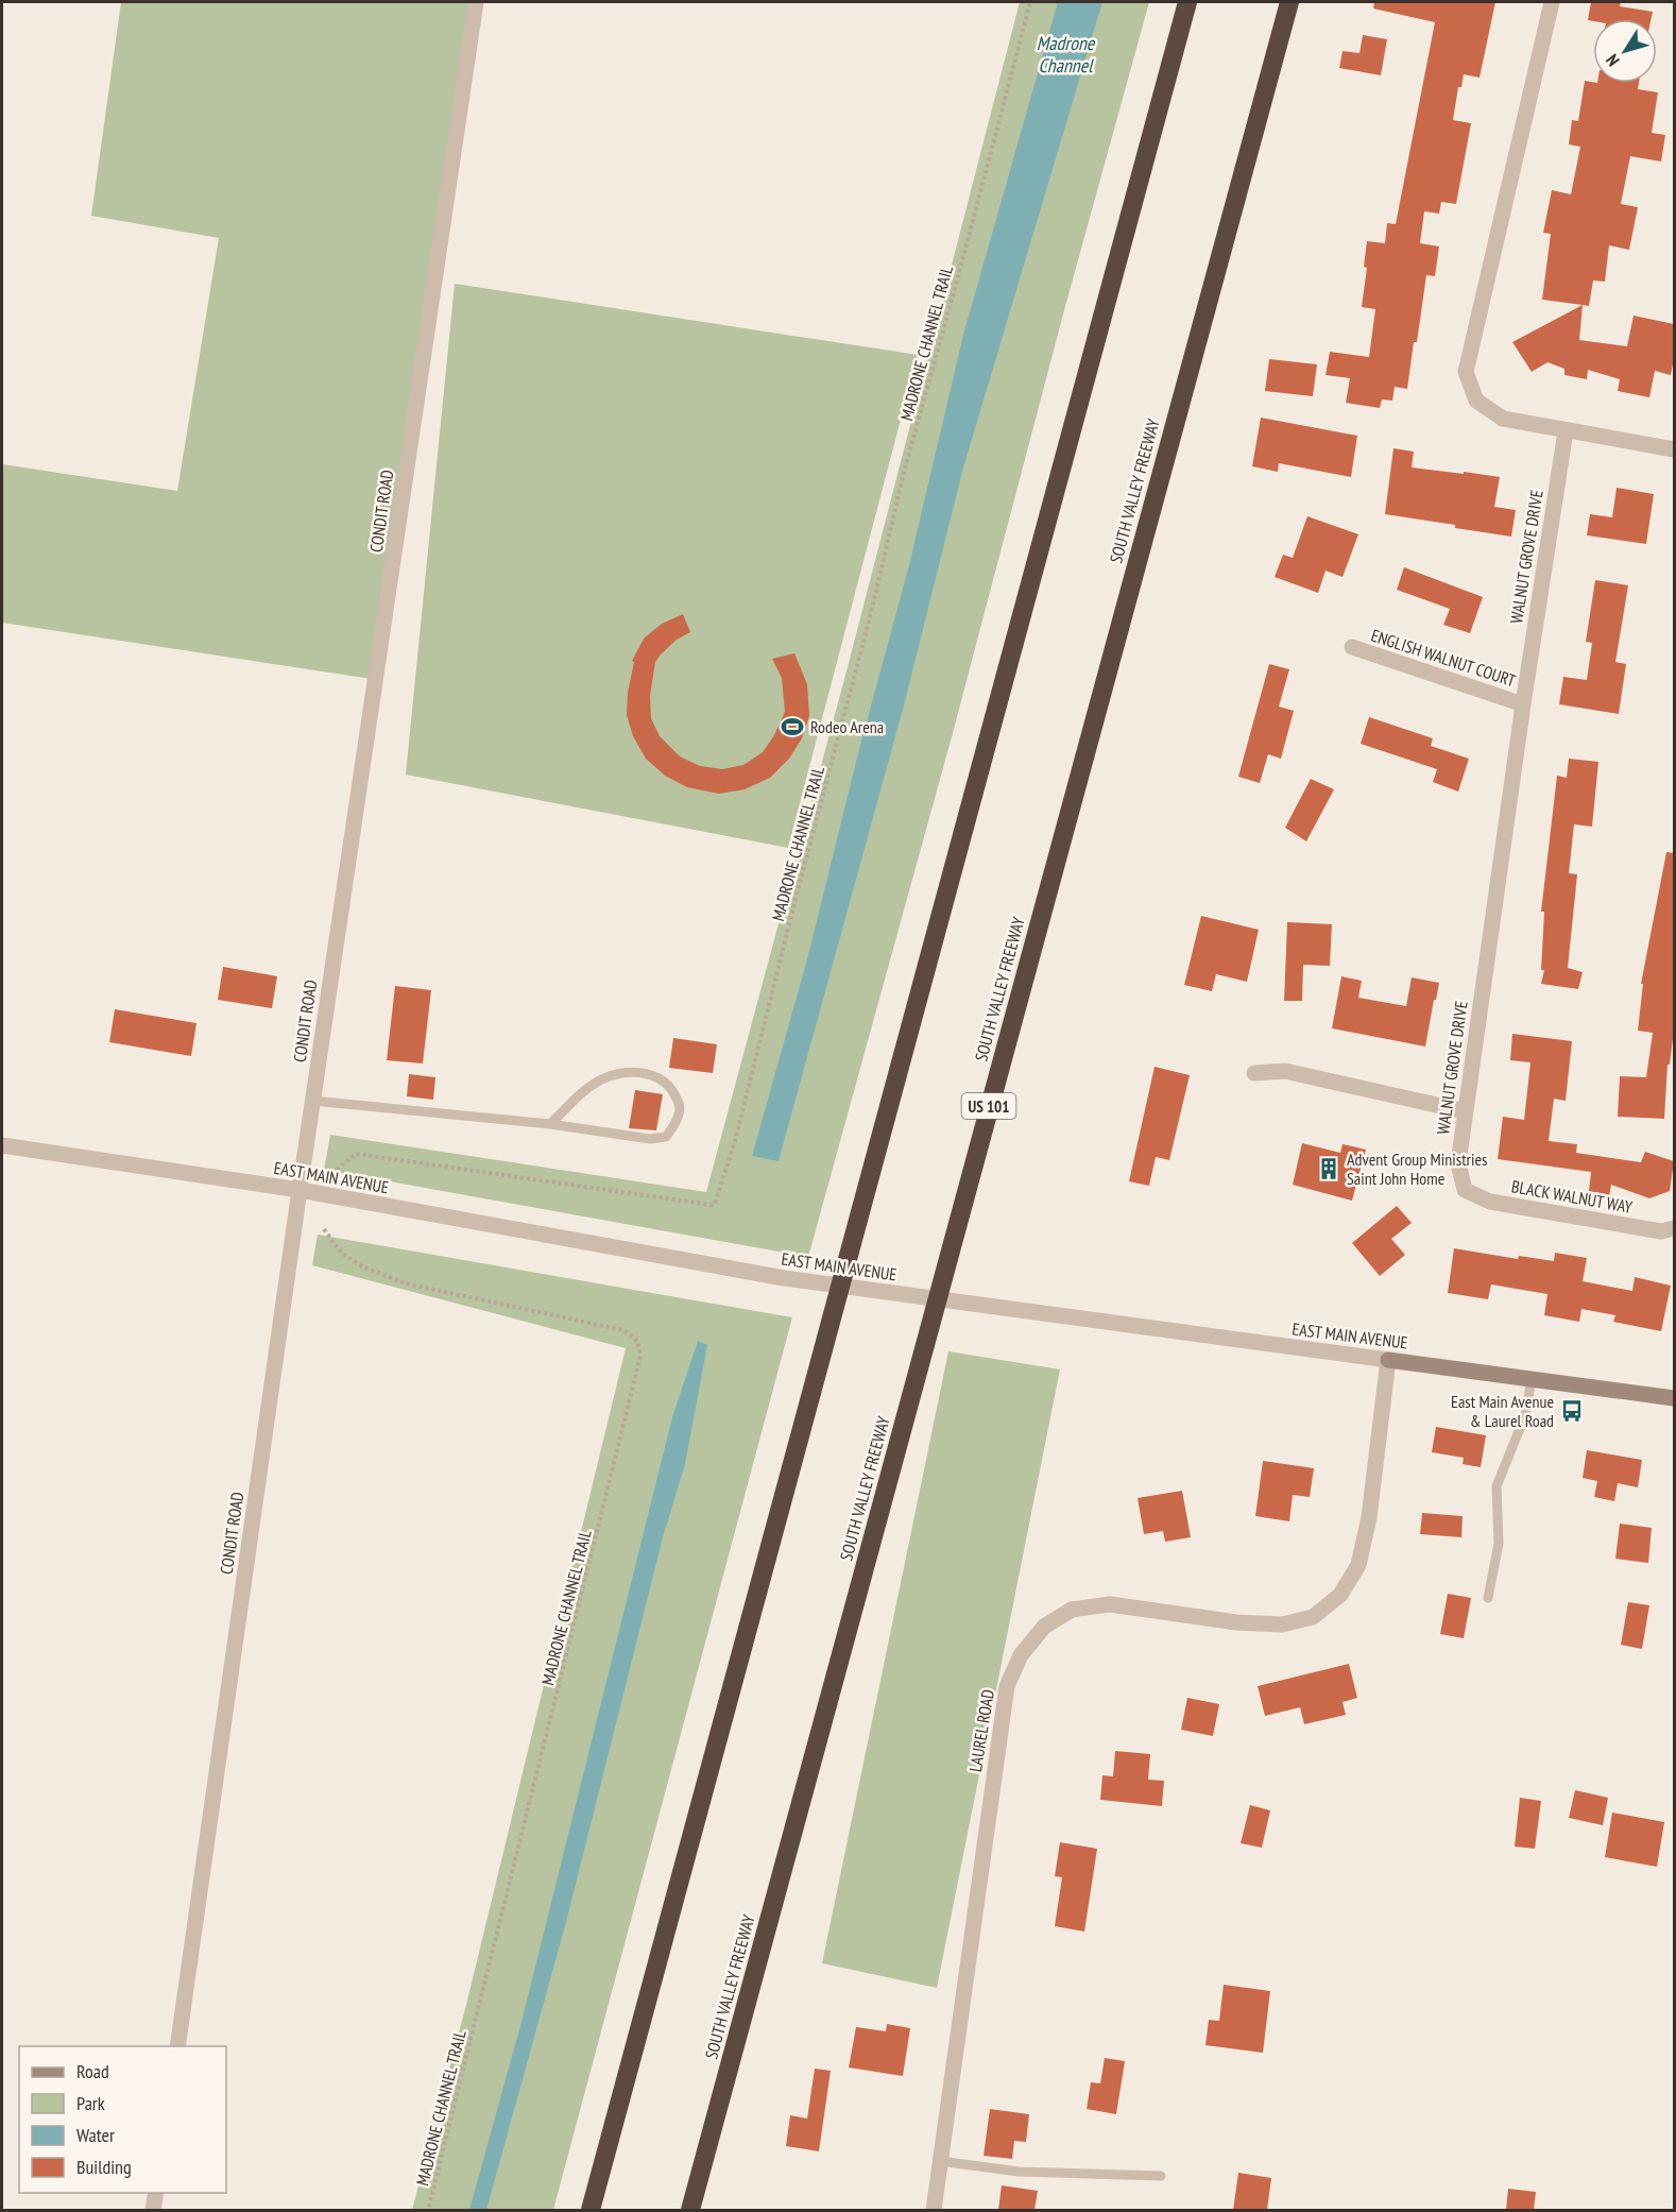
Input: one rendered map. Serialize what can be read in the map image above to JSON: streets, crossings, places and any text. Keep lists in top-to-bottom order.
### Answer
{
  "streets": {
    "highway": ["SOUTH VALLEY FREEWAY", "US 101"],
    "main road": ["EAST MAIN AVENUE"],
    "street": [
      "CONDIT ROAD",
      "WALNUT GROVE DRIVE",
      "ENGLISH WALNUT COURT",
      "BLACK WALNUT WAY",
      "LAUREL ROAD"
    ],
    "path": ["MADRONE CHANNEL TRAIL"]
  },
  "crossings": [
    ["CONDIT ROAD", "EAST MAIN AVENUE"],
    ["WALNUT GROVE DRIVE", "ENGLISH WALNUT COURT"],
    ["WALNUT GROVE DRIVE", "BLACK WALNUT WAY"],
    ["EAST MAIN AVENUE", "LAUREL ROAD"]
  ],
  "water": ["Madrone Channel"],
  "places": {
    "sports": ["Rodeo Arena"],
    "building": ["Advent Group Ministries Saint John Home"],
    "bus stop": ["East Main Avenue & Laurel Road"]
  },
  "legend": [
    "Road",
    "Park",
    "Water",
    "Building"
  ],
  "north": "bottom left"
}
